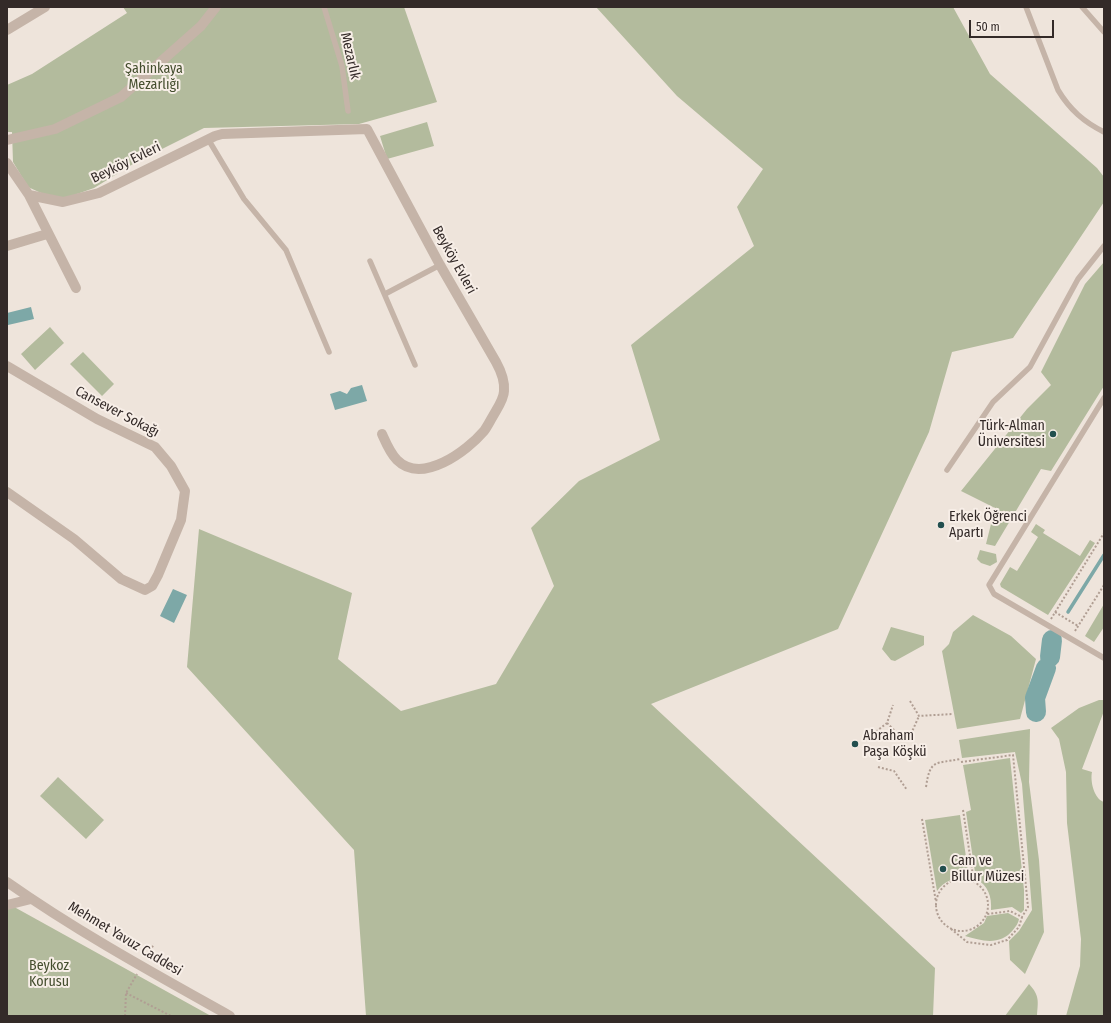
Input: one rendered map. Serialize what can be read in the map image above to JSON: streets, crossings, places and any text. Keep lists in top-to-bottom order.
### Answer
{
  "streets": {
    "street": ["Beyköy Evleri", "Cansever Sokağı", "Mehmet Yavuz Caddesi"],
    "lane": ["Mezarlık"]
  },
  "parks": ["Şahinkaya Mezarlığı", "Beykoz Korusu"],
  "places": [
    "Türk-Alman Üniversitesi",
    "Erkek Öğrenci Apartı",
    "Abraham Paşa Köşkü",
    "Cam ve Billur Müzesi"
  ],
  "scale_bar": "50 m"
}
